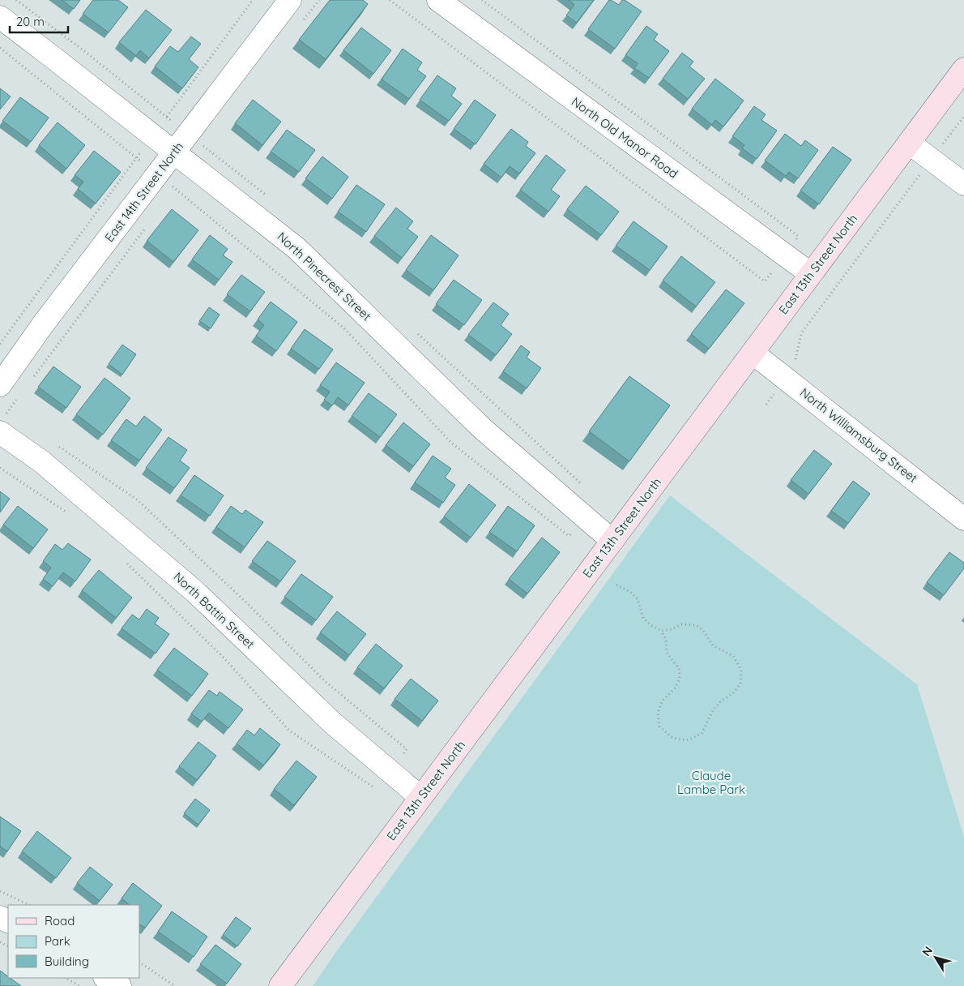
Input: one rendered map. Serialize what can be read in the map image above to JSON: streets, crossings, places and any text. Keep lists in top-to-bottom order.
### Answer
{
  "streets": {
    "main road": ["East 13th Street North"],
    "street": [
      "North Old Manor Road",
      "East 14th Street North",
      "North Pinecrest Street",
      "North Williamsburg Street",
      "North Battin Street"
    ]
  },
  "crossings": [
    ["North Old Manor Road", "East 13th Street North"],
    ["East 14th Street North", "North Pinecrest Street"],
    ["East 13th Street North", "North Pinecrest Street"],
    ["East 13th Street North", "North Williamsburg Street"],
    ["East 13th Street North", "North Battin Street"]
  ],
  "parks": ["Claude Lambe Park"],
  "legend": ["Road", "Park", "Building"],
  "scale_bar": "20 m",
  "north": "top left"
}
